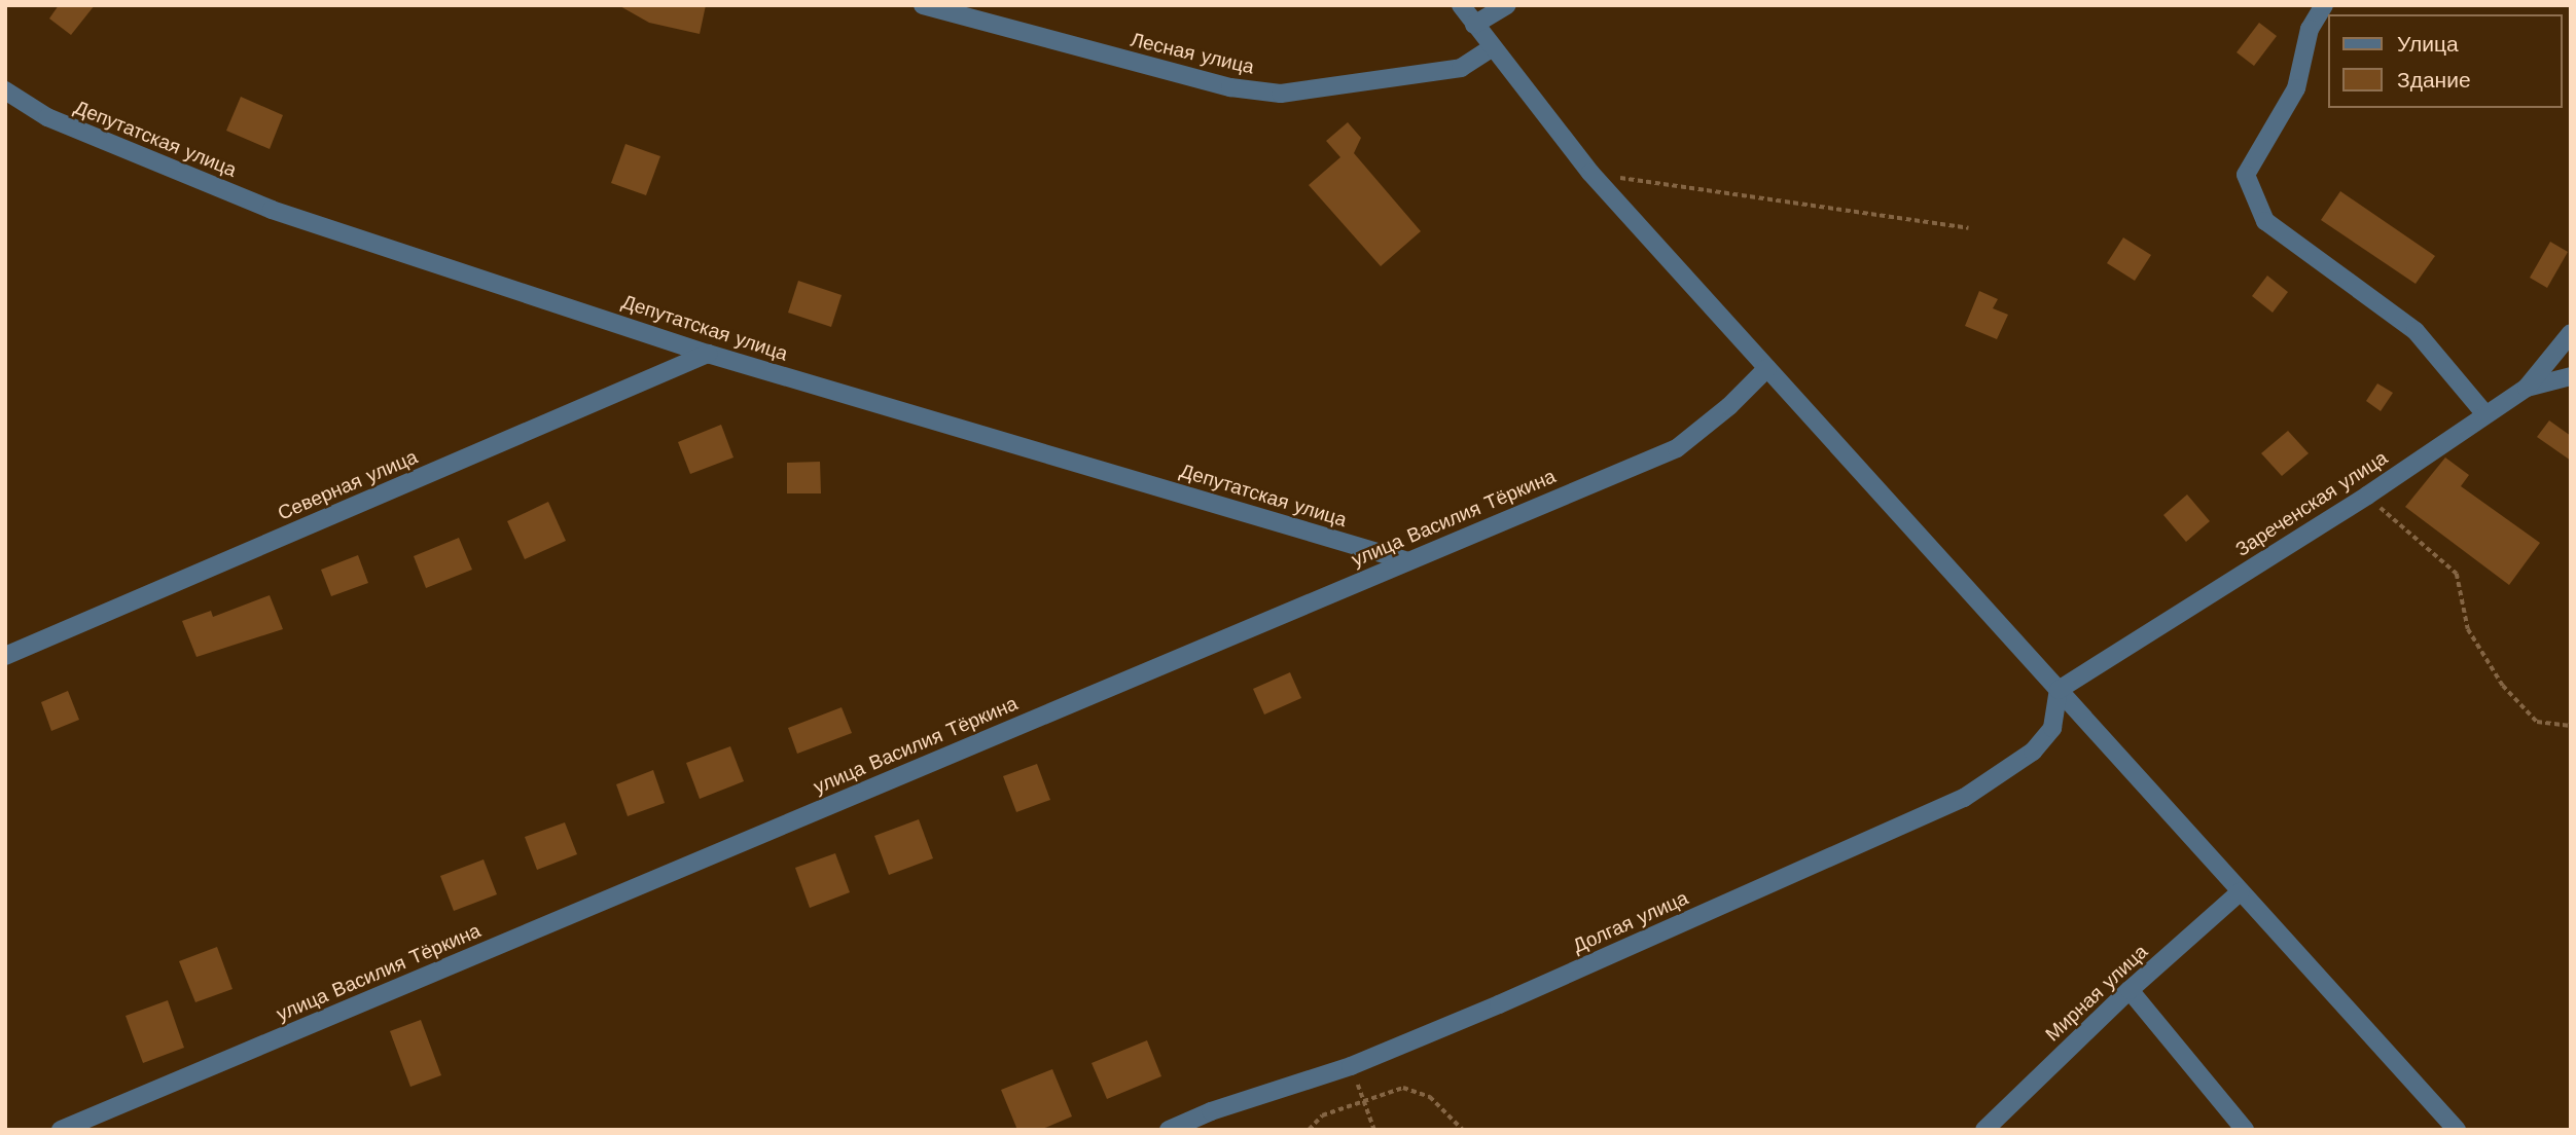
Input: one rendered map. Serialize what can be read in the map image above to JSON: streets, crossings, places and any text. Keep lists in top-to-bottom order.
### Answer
{
  "streets": {
    "street": [
      "Лесная улица",
      "Депутатская улица",
      "Северная улица",
      "Зареченская улица",
      "улица Василия Тёркина",
      "Долгая улица",
      "Мирная улица"
    ]
  },
  "crossings": [
    ["Депутатская улица", "Северная улица"],
    ["Депутатская улица", "улица Василия Тёркина"],
    ["Зареченская улица", "Долгая улица"]
  ],
  "legend": ["Улица", "Здание"]
}
